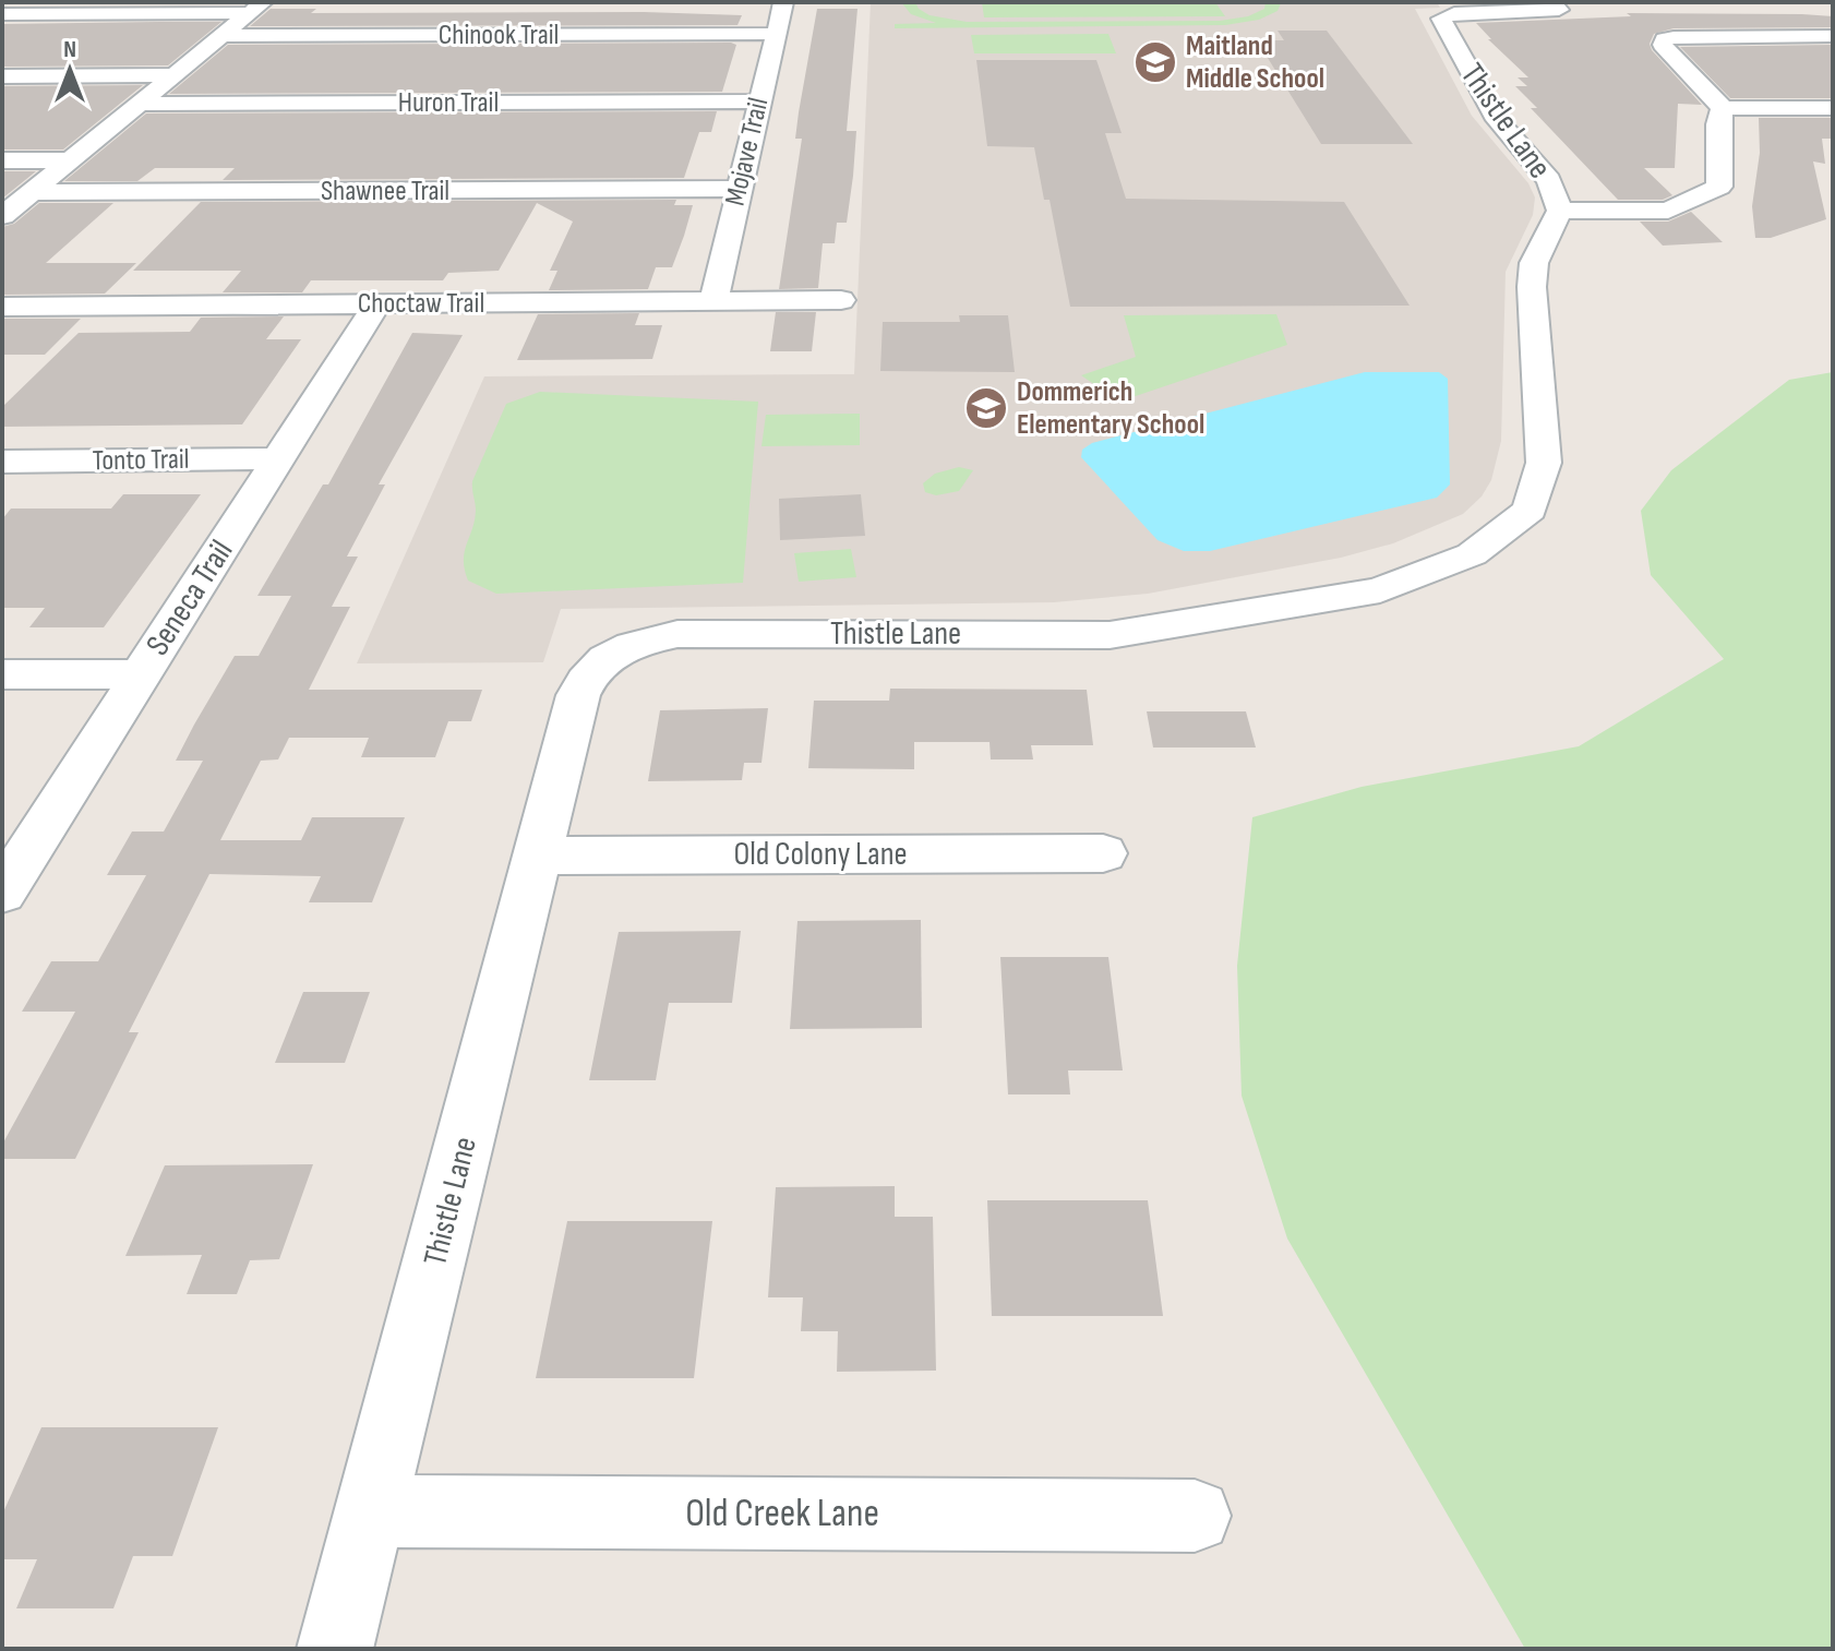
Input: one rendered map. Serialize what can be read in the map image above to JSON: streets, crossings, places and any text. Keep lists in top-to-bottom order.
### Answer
{
  "streets": {
    "street": [
      "Chinook Trail",
      "Huron Trail",
      "Thistle Lane",
      "Mojave Trail",
      "Shawnee Trail",
      "Choctaw Trail",
      "Tonto Trail",
      "Seneca Trail",
      "Old Colony Lane",
      "Old Creek Lane"
    ]
  },
  "crossings": [
    ["Chinook Trail", "Mojave Trail"],
    ["Huron Trail", "Mojave Trail"],
    ["Thistle Lane", "Old Colony Lane"],
    ["Thistle Lane", "Old Creek Lane"],
    ["Mojave Trail", "Shawnee Trail"],
    ["Mojave Trail", "Choctaw Trail"],
    ["Choctaw Trail", "Seneca Trail"],
    ["Tonto Trail", "Seneca Trail"]
  ],
  "places": {
    "school or university": ["Maitland Middle School", "Dommerich Elementary School"]
  },
  "north": "top"
}
